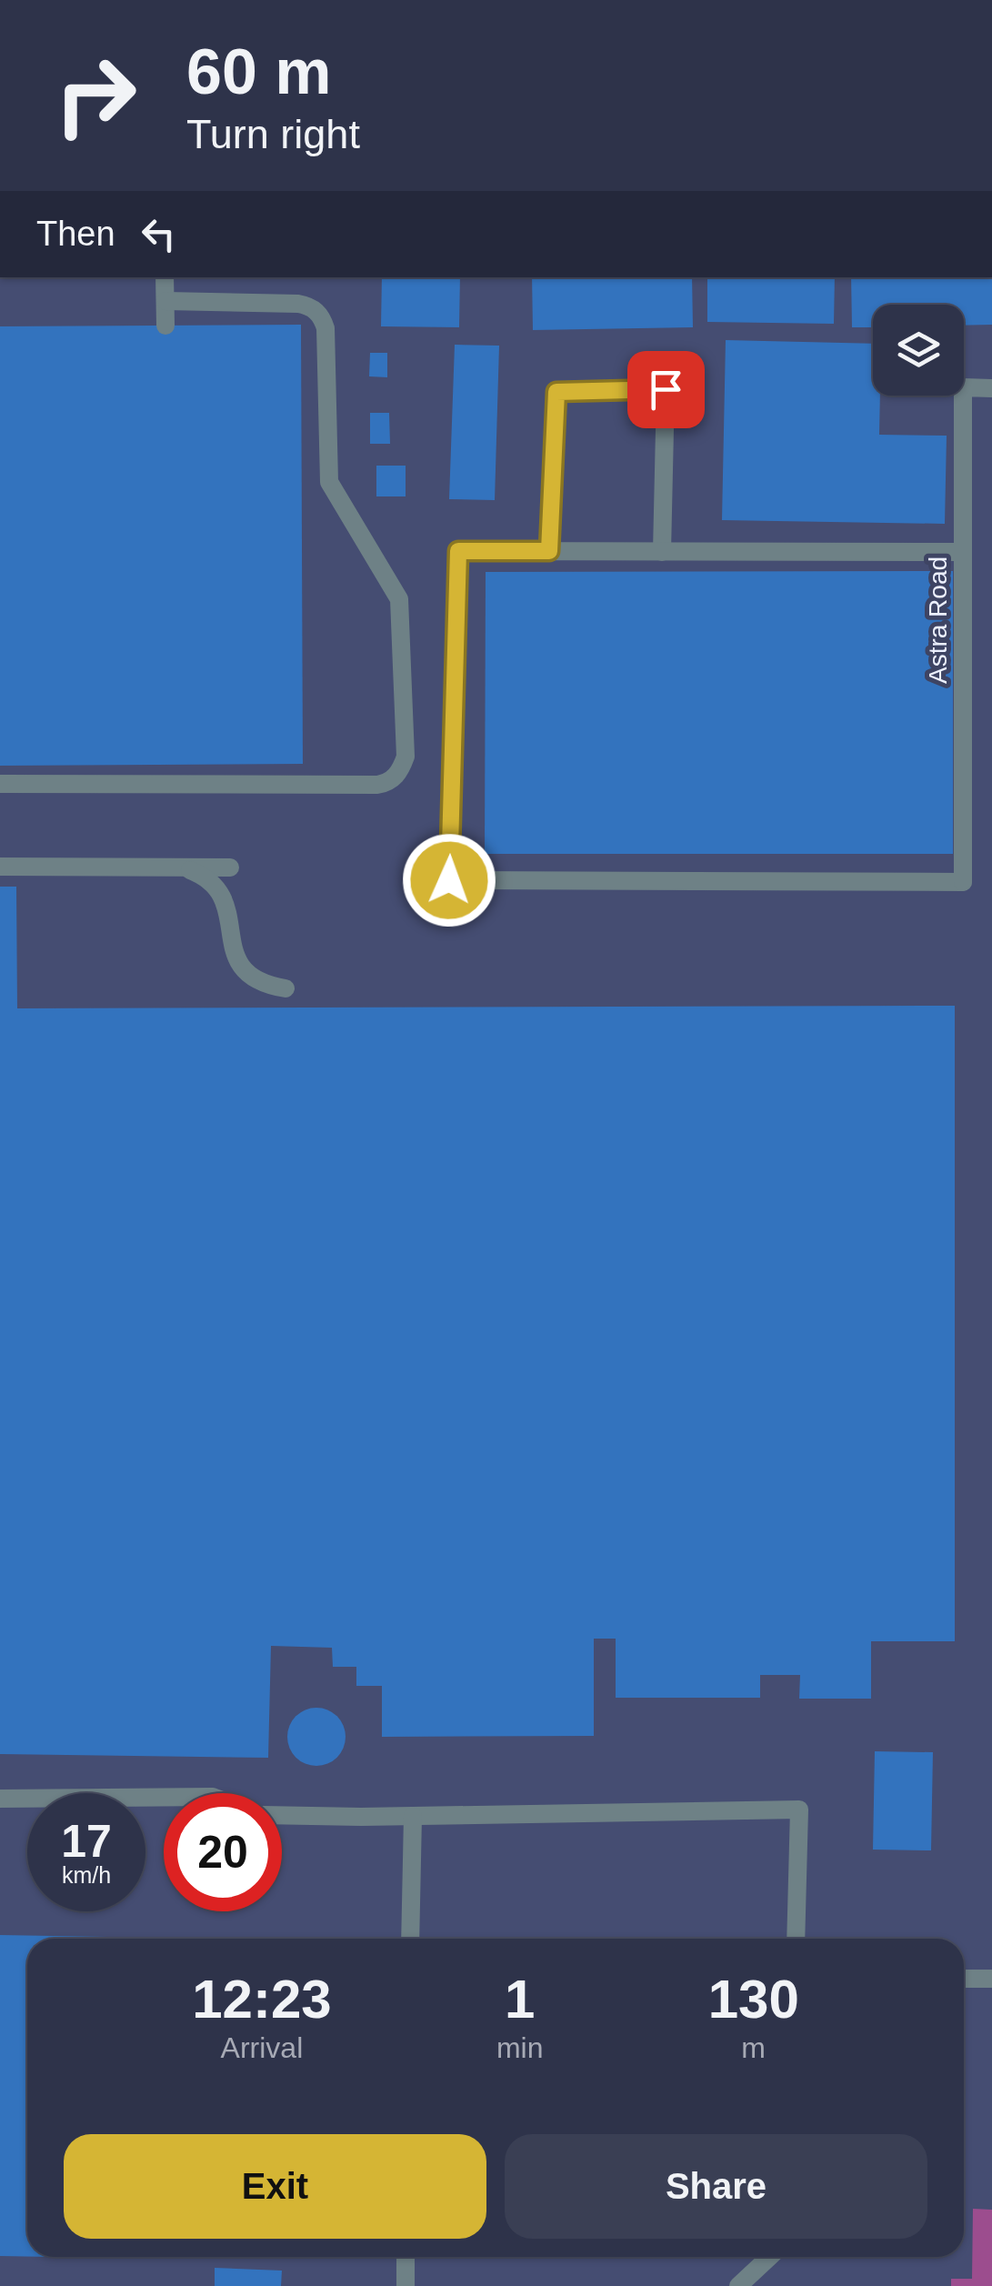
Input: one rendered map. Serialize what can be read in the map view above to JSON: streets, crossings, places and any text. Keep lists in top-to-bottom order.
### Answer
{
  "streets": {
    "street": ["Astra Road"]
  },
  "page": {
    "turn": ["60 m", "Turn right"],
    "then": "Then",
    "speed": "17 km/h",
    "limit": "20",
    "eta": [
      "12:23",
      "Arrival",
      "1",
      "min",
      "130",
      "m"
    ],
    "buttons": ["Exit", "Share"]
  }
}
